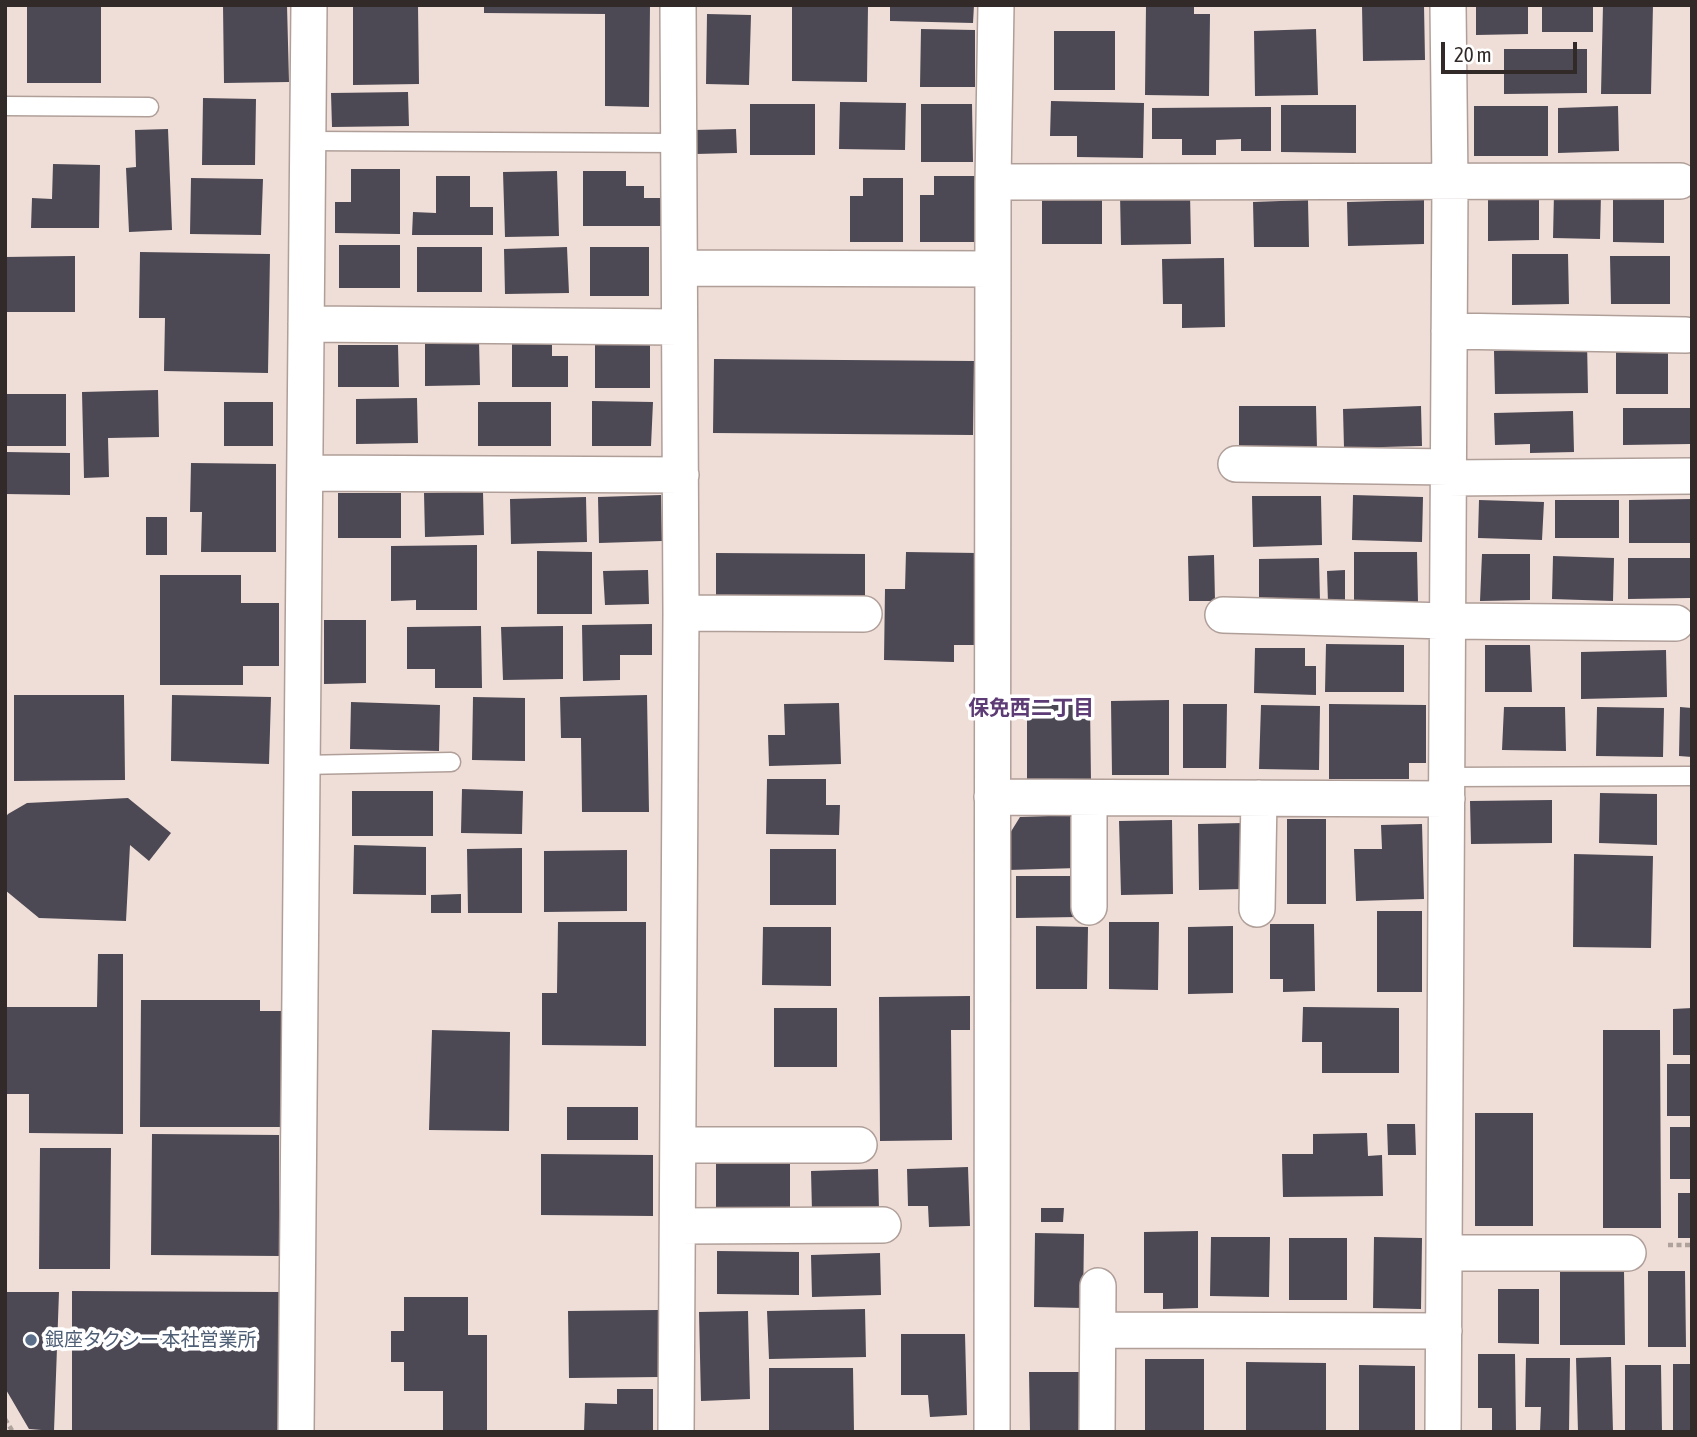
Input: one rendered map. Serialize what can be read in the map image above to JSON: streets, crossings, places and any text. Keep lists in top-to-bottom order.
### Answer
{
  "districts": ["保免西二丁目"],
  "places": ["銀座タクシー 本社営業所"],
  "scale_bar": "20 m"
}
